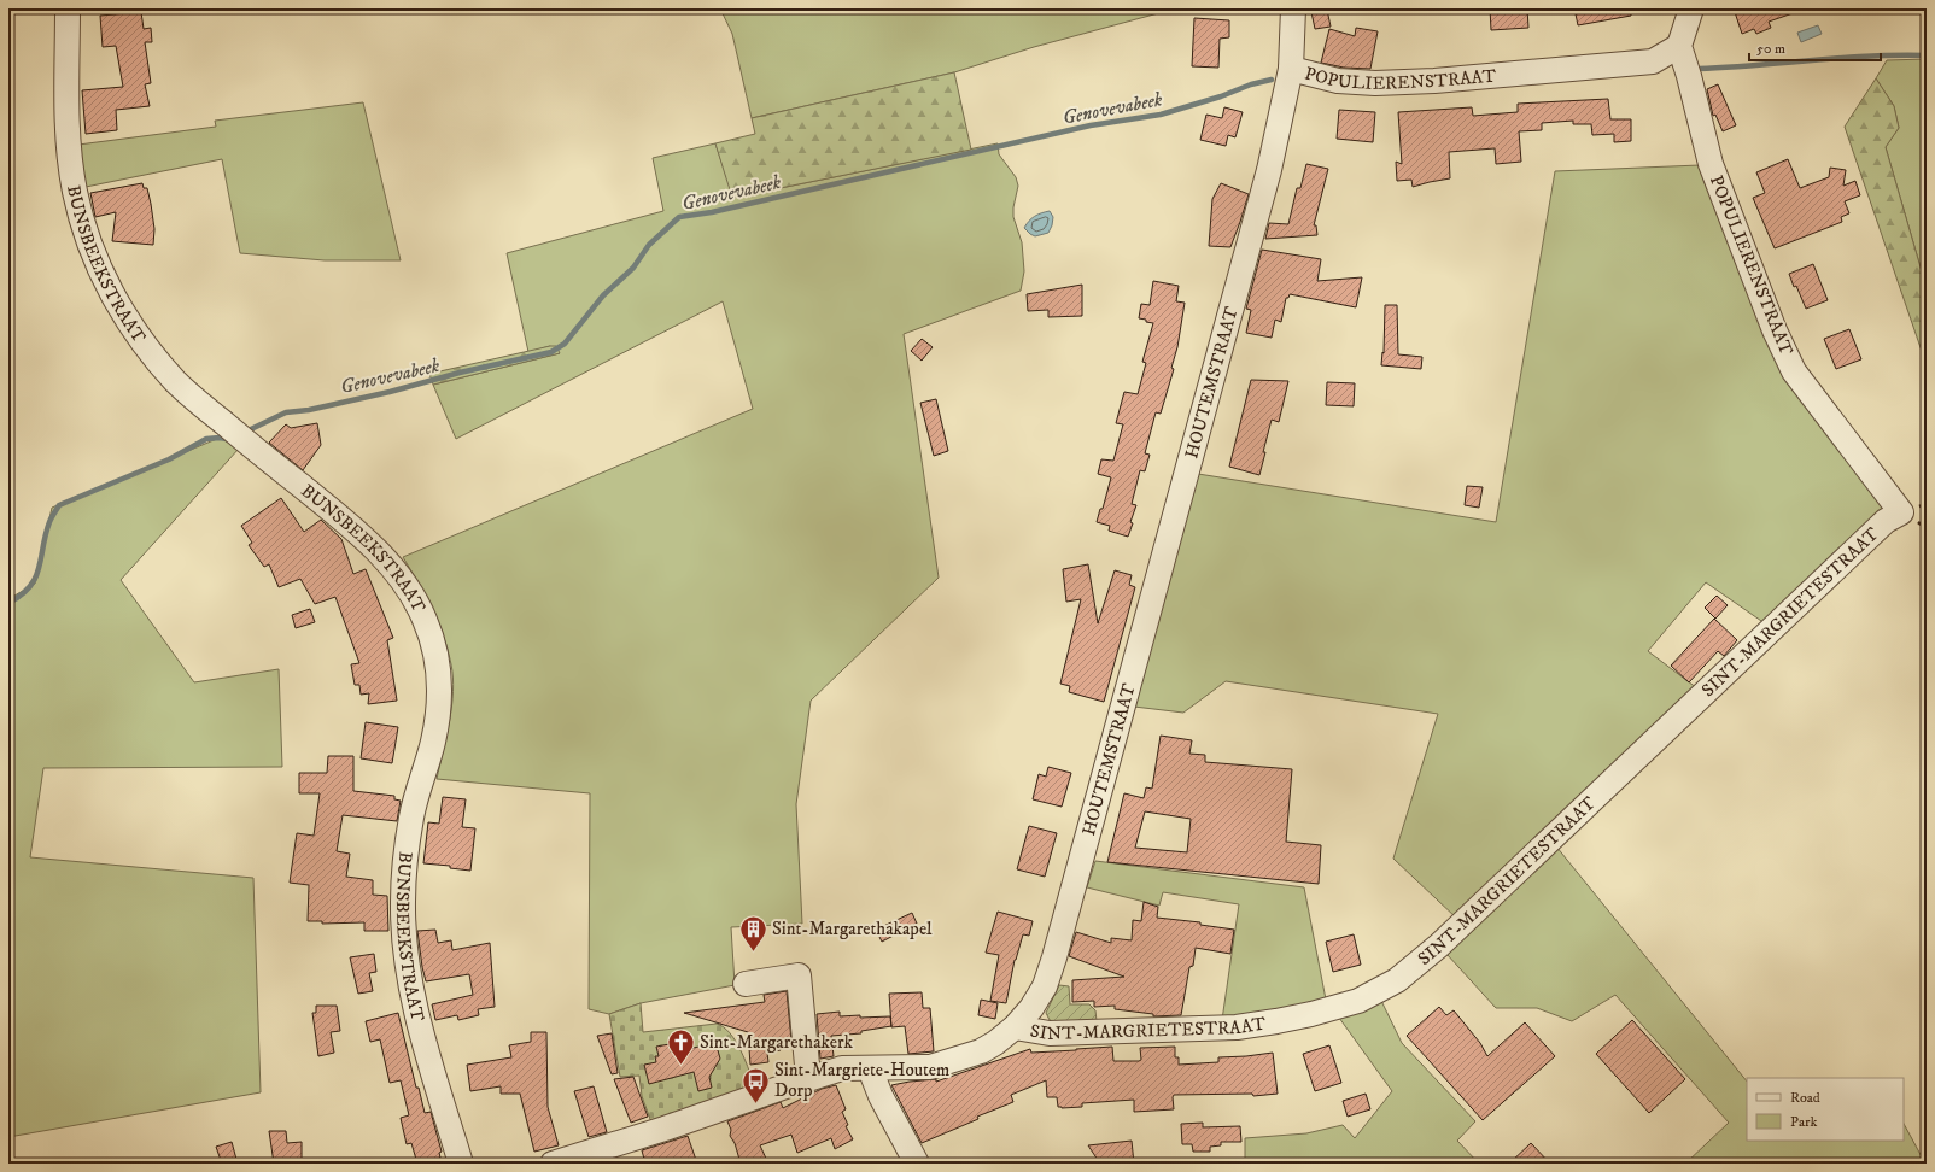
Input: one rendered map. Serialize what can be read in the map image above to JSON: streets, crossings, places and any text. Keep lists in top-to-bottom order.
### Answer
{
  "streets": {
    "street": [
      "POPULIERENSTRAAT",
      "BUNSBEEKSTRAAT",
      "HOUTEMSTRAAT",
      "SINT-MARGRIETESTRAAT"
    ]
  },
  "crossings": [
    ["POPULIERENSTRAAT", "HOUTEMSTRAAT"],
    ["POPULIERENSTRAAT", "SINT-MARGRIETESTRAAT"],
    ["HOUTEMSTRAAT", "SINT-MARGRIETESTRAAT"]
  ],
  "water": ["Genovevabeek"],
  "places": {
    "building": ["Sint-Margarethakapel"],
    "church": ["Sint-Margarethakerk"],
    "bus stop": ["Sint-Margriete-Houtem Dorp"]
  },
  "legend": ["Road", "Park"],
  "scale_bar": "50 m"
}
